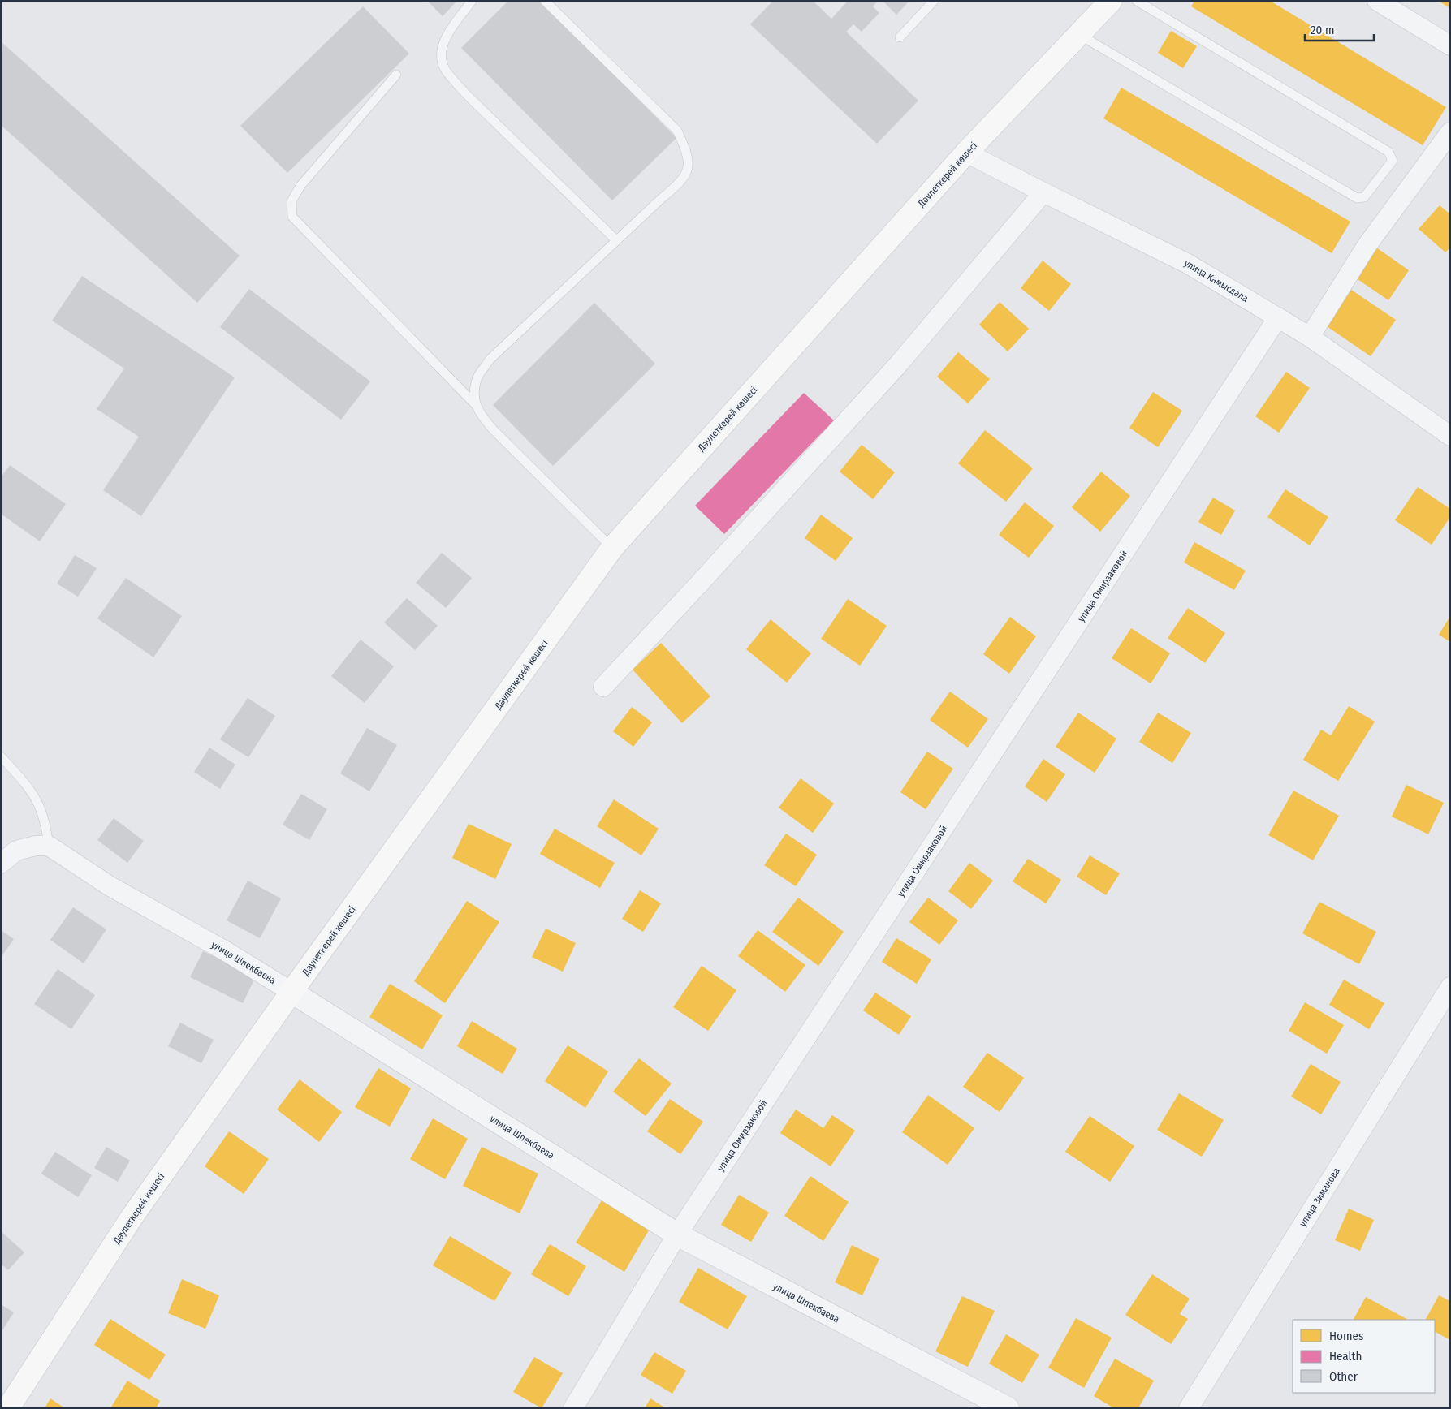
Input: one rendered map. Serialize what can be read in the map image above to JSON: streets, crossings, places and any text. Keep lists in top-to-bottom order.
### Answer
{
  "streets": {
    "main road": ["Дәулеткерей көшесі"],
    "street": [
      "улица Камысдала",
      "улица Омирзаковой",
      "улица Шпекбаева",
      "улица Зиманова"
    ]
  },
  "crossings": [
    ["Дәулеткерей көшесі", "улица Камысдала"],
    ["Дәулеткерей көшесі", "улица Шпекбаева"],
    ["улица Камысдала", "улица Омирзаковой"],
    ["улица Омирзаковой", "улица Шпекбаева"]
  ],
  "legend": ["Homes", "Health", "Other"],
  "scale_bar": "20 m"
}
